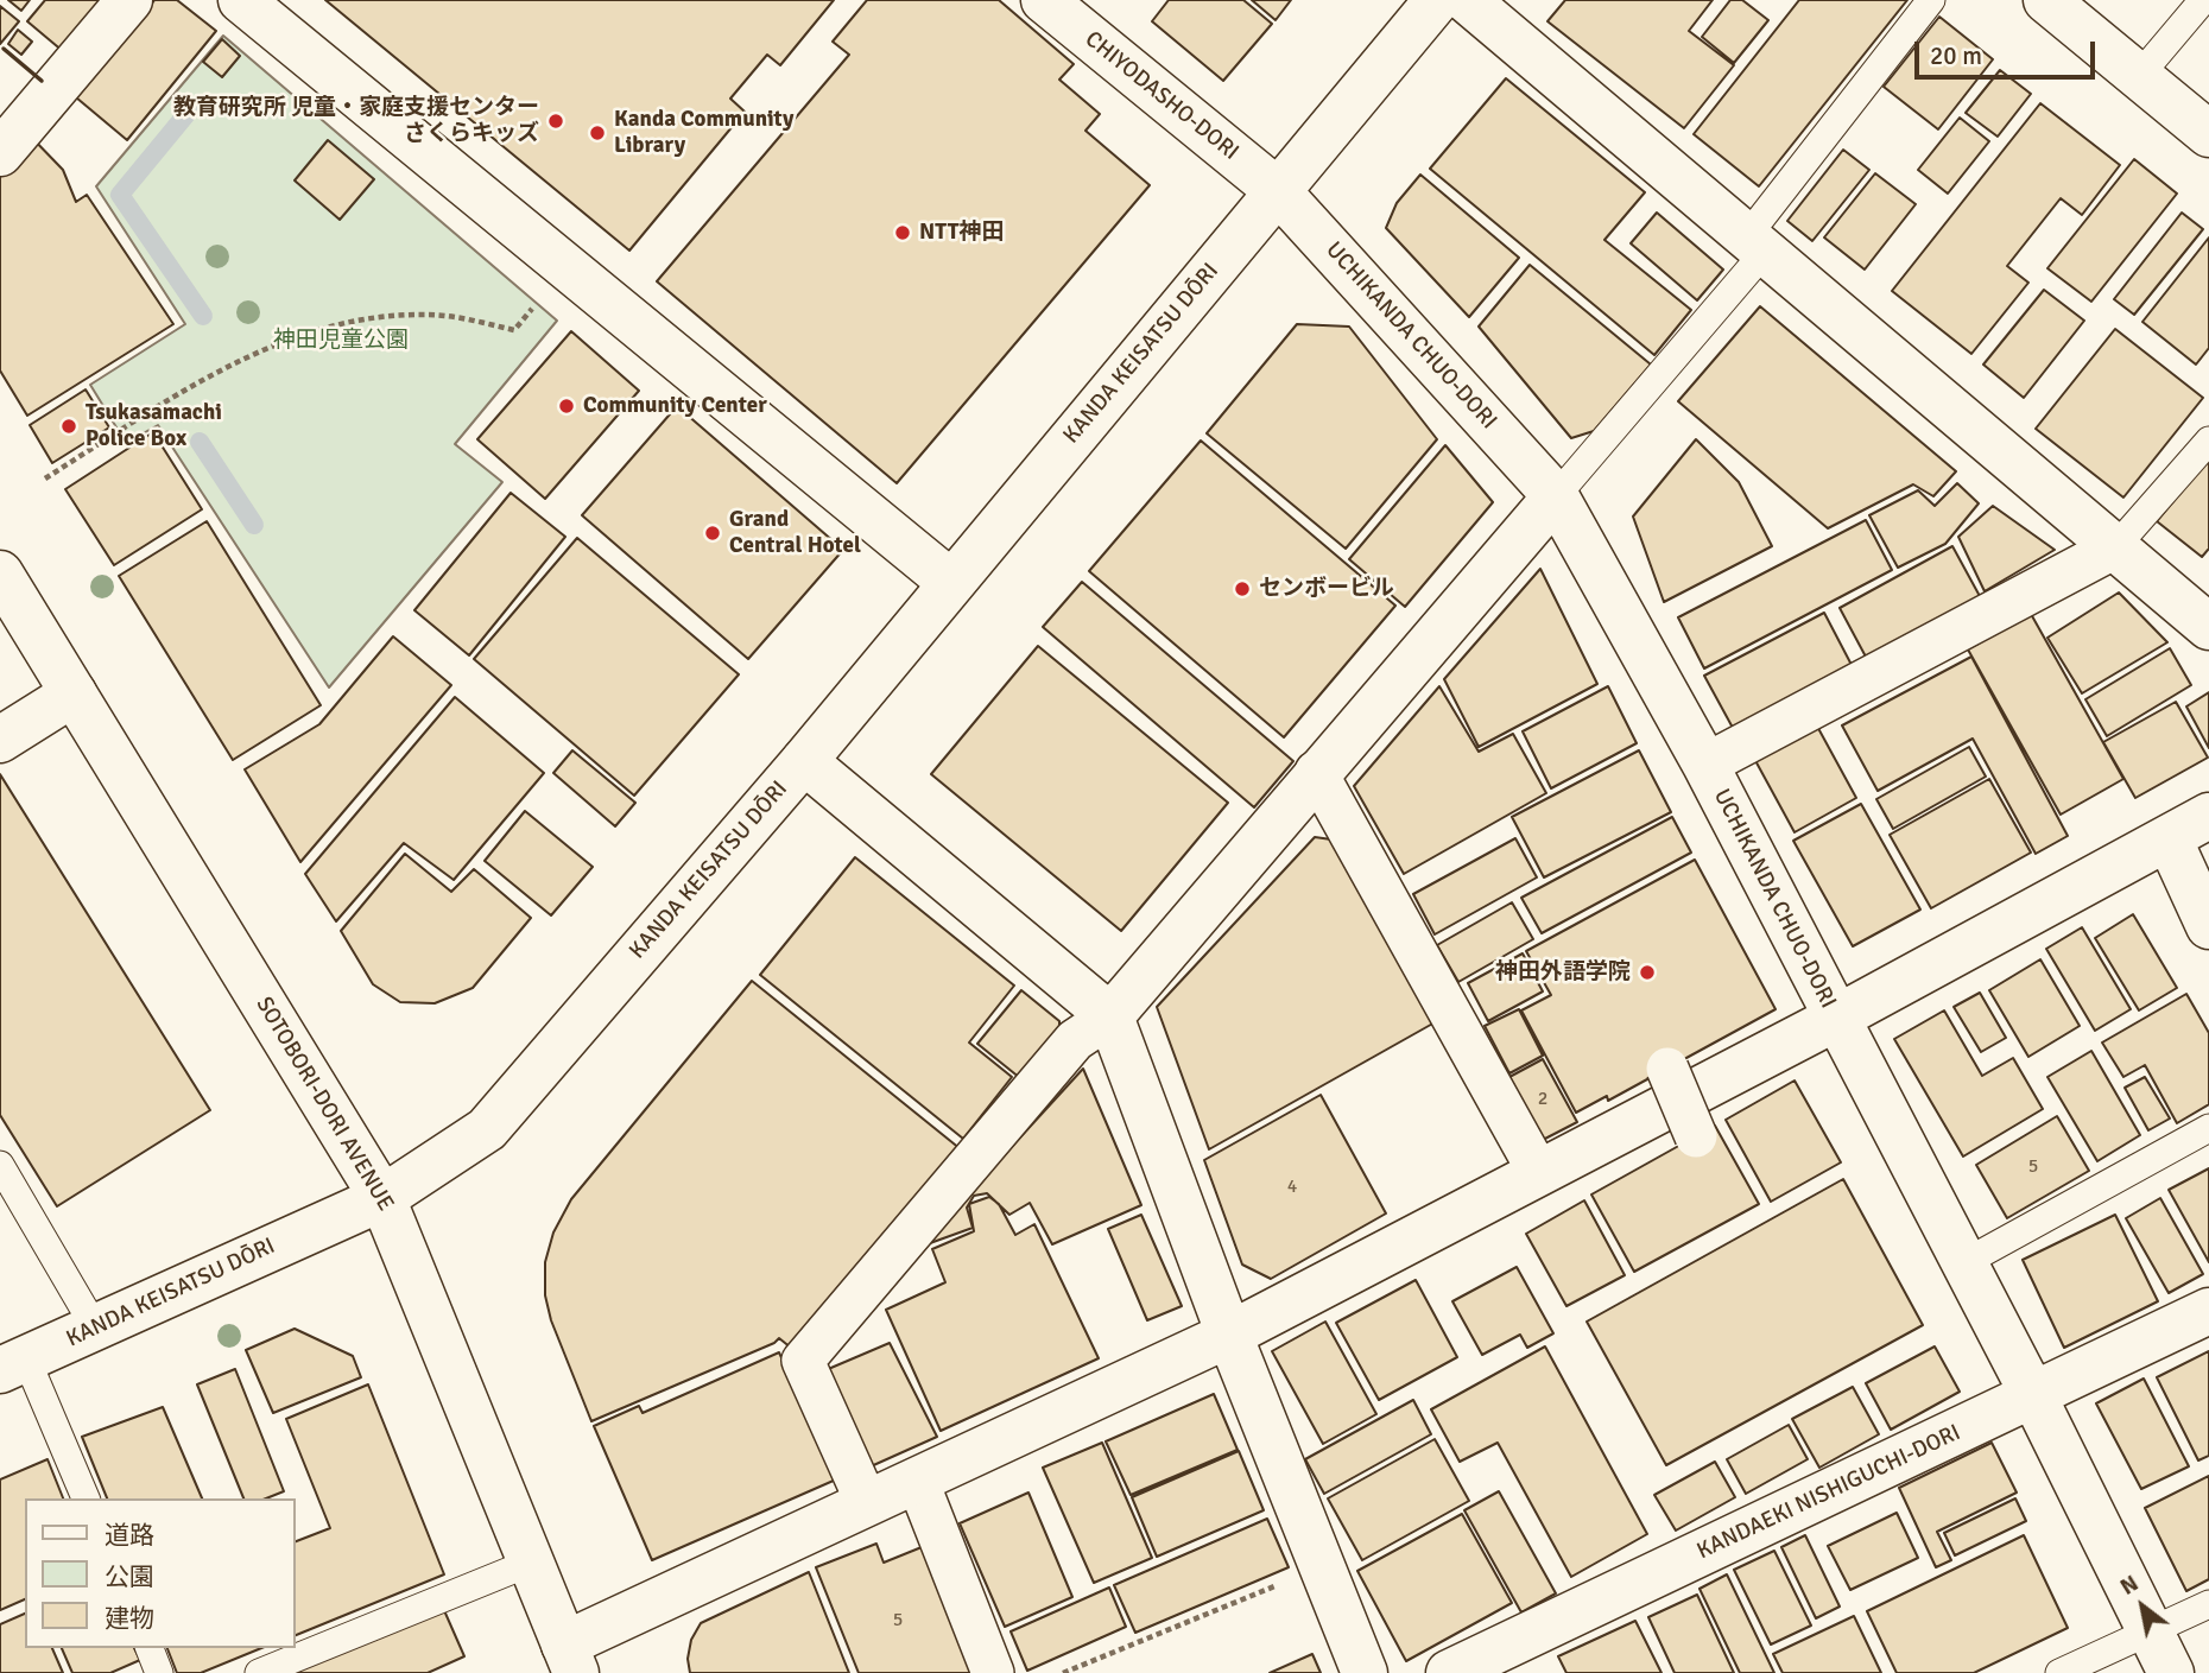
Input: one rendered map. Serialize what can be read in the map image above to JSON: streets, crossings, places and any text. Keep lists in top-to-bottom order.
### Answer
{
  "streets": {
    "street": [
      "CHIYODASHO-DORI",
      "UCHIKANDA CHUO-DORI",
      "KANDA KEISATSU DŌRI",
      "SOTOBORI-DORI AVENUE",
      "KANDAEKI NISHIGUCHI-DORI"
    ]
  },
  "crossings": [
    ["CHIYODASHO-DORI", "UCHIKANDA CHUO-DORI"],
    ["CHIYODASHO-DORI", "KANDA KEISATSU DŌRI"],
    ["UCHIKANDA CHUO-DORI", "KANDA KEISATSU DŌRI"],
    ["UCHIKANDA CHUO-DORI", "KANDAEKI NISHIGUCHI-DORI"],
    ["KANDA KEISATSU DŌRI", "SOTOBORI-DORI AVENUE"]
  ],
  "parks": ["神田児童公園"],
  "places": [
    "教育研究所 児童・家庭支援センター さくらキッズ",
    "Kanda Community Library",
    "NTT神田",
    "Community Center",
    "Tsukasamachi Police Box",
    "Grand Central Hotel",
    "センボービル",
    "神田外語学院"
  ],
  "house_numbers": [
    "2",
    "5",
    "4",
    "5"
  ],
  "legend": ["道路", "公園", "建物"],
  "scale_bar": "20 m",
  "north": "top left"
}
